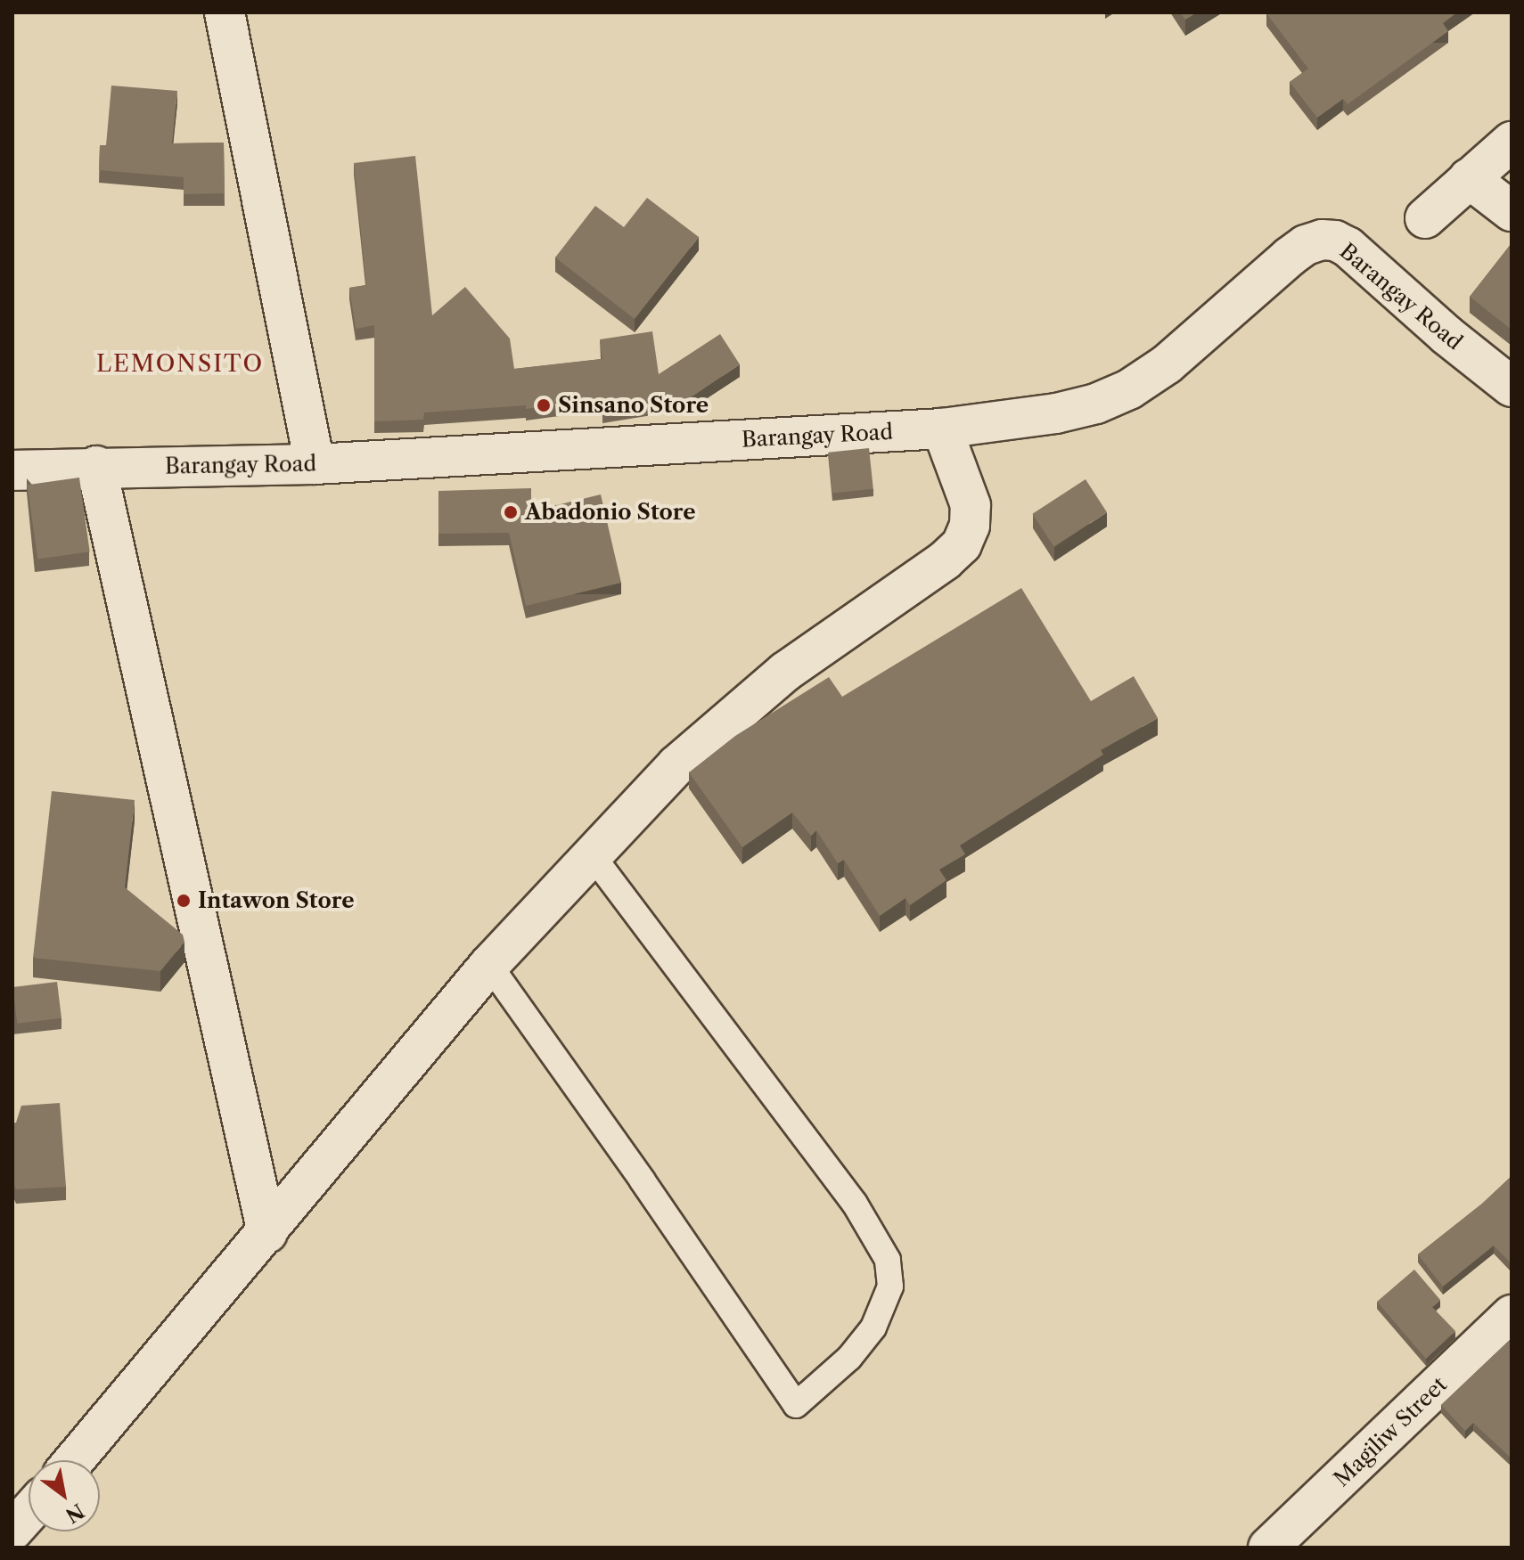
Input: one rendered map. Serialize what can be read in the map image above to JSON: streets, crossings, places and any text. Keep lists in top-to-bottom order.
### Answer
{
  "streets": {
    "street": ["Barangay Road", "Magiliw Street"]
  },
  "districts": ["LEMONSITO"],
  "places": ["Sinsano Store", "Abadonio Store", "Intawon Store"],
  "north": "bottom right"
}
